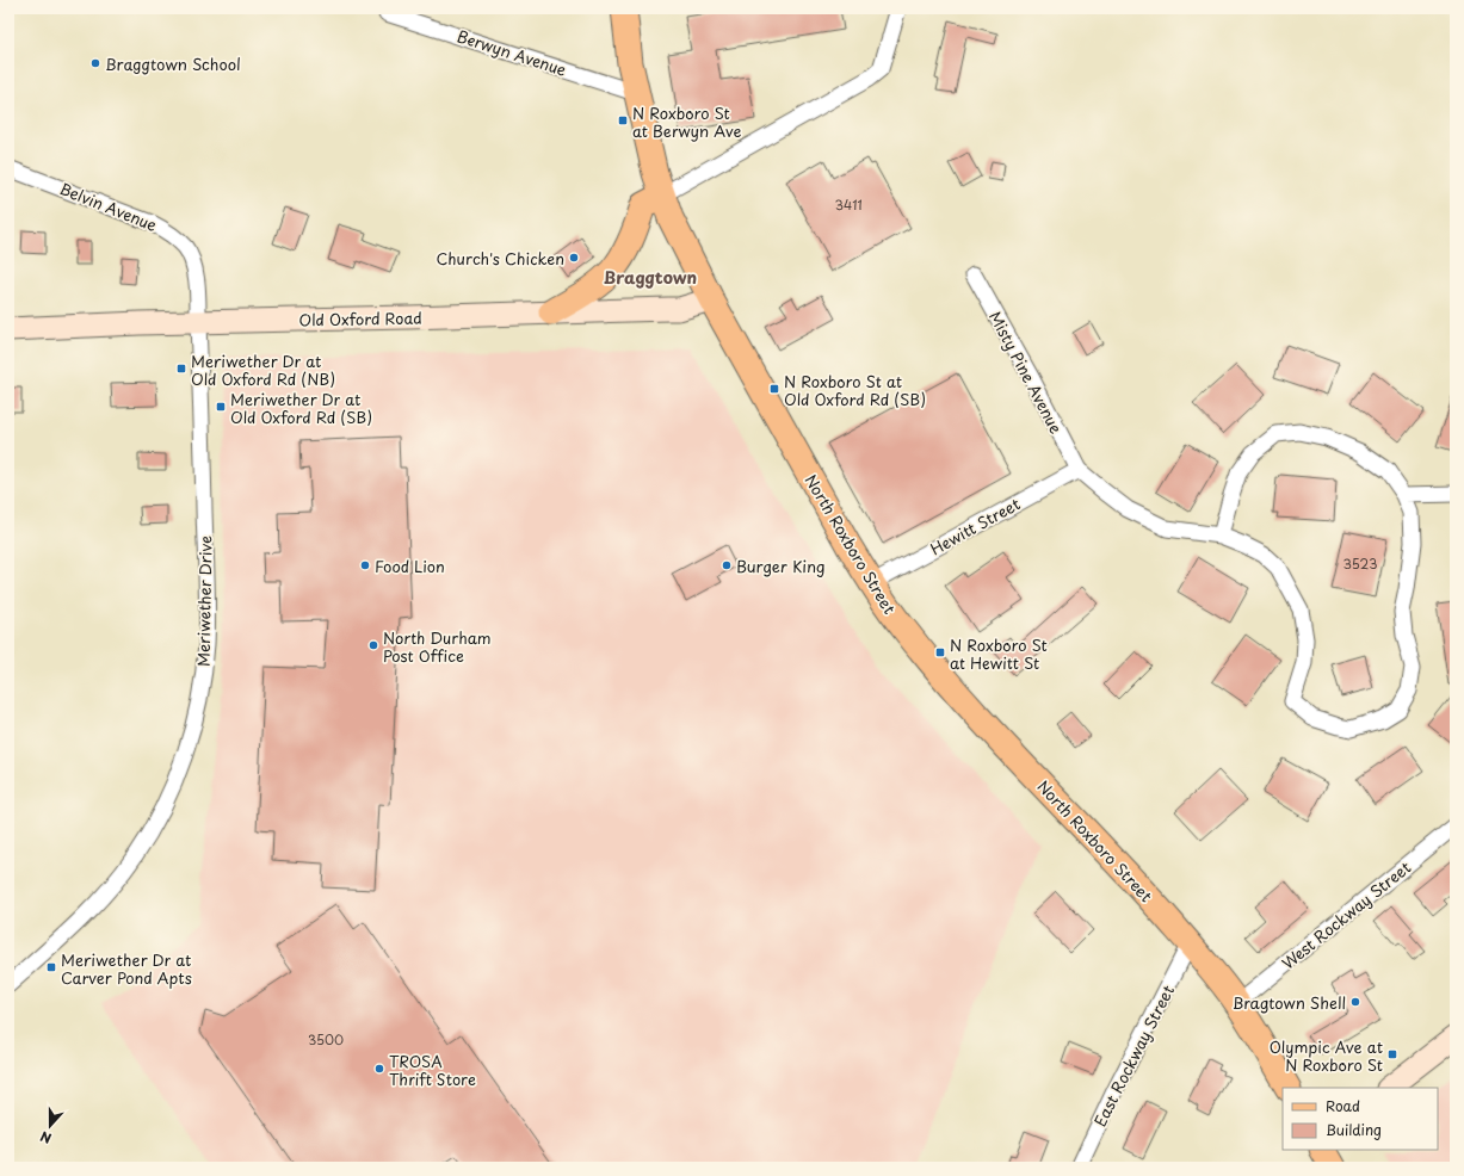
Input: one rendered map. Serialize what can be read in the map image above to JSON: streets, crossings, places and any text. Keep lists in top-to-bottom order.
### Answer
{
  "streets": {
    "main road": ["North Roxboro Street"],
    "street": [
      "Berwyn Avenue",
      "Belvin Avenue",
      "Old Oxford Road",
      "Misty Pine Avenue",
      "Hewitt Street",
      "Meriwether Drive",
      "West Rockway Street",
      "East Rockway Street"
    ]
  },
  "crossings": [
    ["Berwyn Avenue", "North Roxboro Street"],
    ["Belvin Avenue", "Old Oxford Road"],
    ["Belvin Avenue", "Meriwether Drive"],
    ["Old Oxford Road", "North Roxboro Street"],
    ["Old Oxford Road", "Meriwether Drive"],
    ["Misty Pine Avenue", "Hewitt Street"],
    ["Hewitt Street", "North Roxboro Street"],
    ["North Roxboro Street", "West Rockway Street"],
    ["North Roxboro Street", "East Rockway Street"]
  ],
  "districts": ["Braggtown"],
  "places": {
    "other": [
      "Braggtown School",
      "Church's Chicken",
      "Food Lion",
      "Burger King",
      "North Durham Post Office",
      "Bragtown Shell",
      "TROSA Thrift Store"
    ],
    "transit": [
      "N Roxboro St at Berwyn Ave",
      "Meriwether Dr at Old Oxford Rd (NB)",
      "N Roxboro St at Old Oxford Rd (SB)",
      "Meriwether Dr at Old Oxford Rd (SB)",
      "N Roxboro St at Hewitt St",
      "Meriwether Dr at Carver Pond Apts",
      "Olympic Ave at N Roxboro St"
    ]
  },
  "house_numbers": ["3411", "3523", "3500"],
  "legend": ["Road", "Building"],
  "north": "bottom"
}
